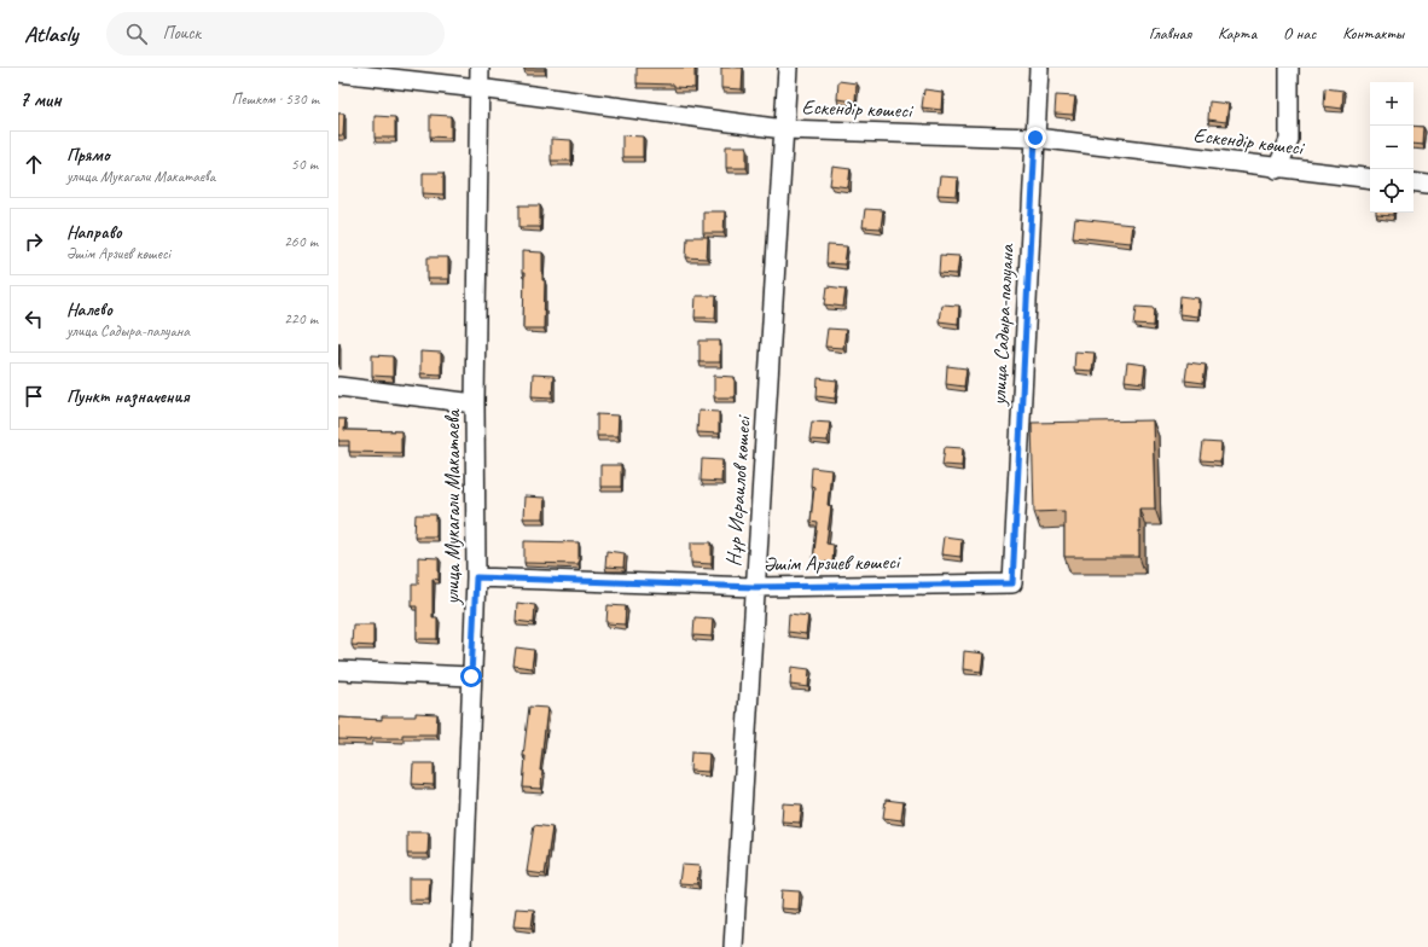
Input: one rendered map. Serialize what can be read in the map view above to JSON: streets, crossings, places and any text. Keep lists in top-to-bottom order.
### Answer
{
  "streets": {
    "street": [
      "Ескендір көшесі",
      "улица Садыра-палуана",
      "Нұр Исраилов көшесі",
      "улица Мукагали Макатаева",
      "Әшім Арзиев көшесі"
    ]
  },
  "crossings": [
    ["Ескендір көшесі", "улица Садыра-палуана"],
    ["Ескендір көшесі", "Нұр Исраилов көшесі"],
    ["Ескендір көшесі", "улица Мукагали Макатаева"],
    ["улица Садыра-палуана", "Әшім Арзиев көшесі"],
    ["Нұр Исраилов көшесі", "Әшім Арзиев көшесі"],
    ["улица Мукагали Макатаева", "Әшім Арзиев көшесі"]
  ],
  "page": {
    "header": "Atlasly",
    "search": "Поиск",
    "nav": [
      "Главная",
      "Карта",
      "О нас",
      "Контакты"
    ],
    "heading": ["7 мин", "Пешком · 530 m"],
    "map_buttons": ["+", "−"],
    "list": [
      ["Прямо", "улица Мукагали Макатаева", "50 m"],
      ["Направо", "Әшім Арзиев көшесі", "260 m"],
      ["Налево", "улица Садыра-палуана", "220 m"],
      "Пункт назначения"
    ]
  }
}
